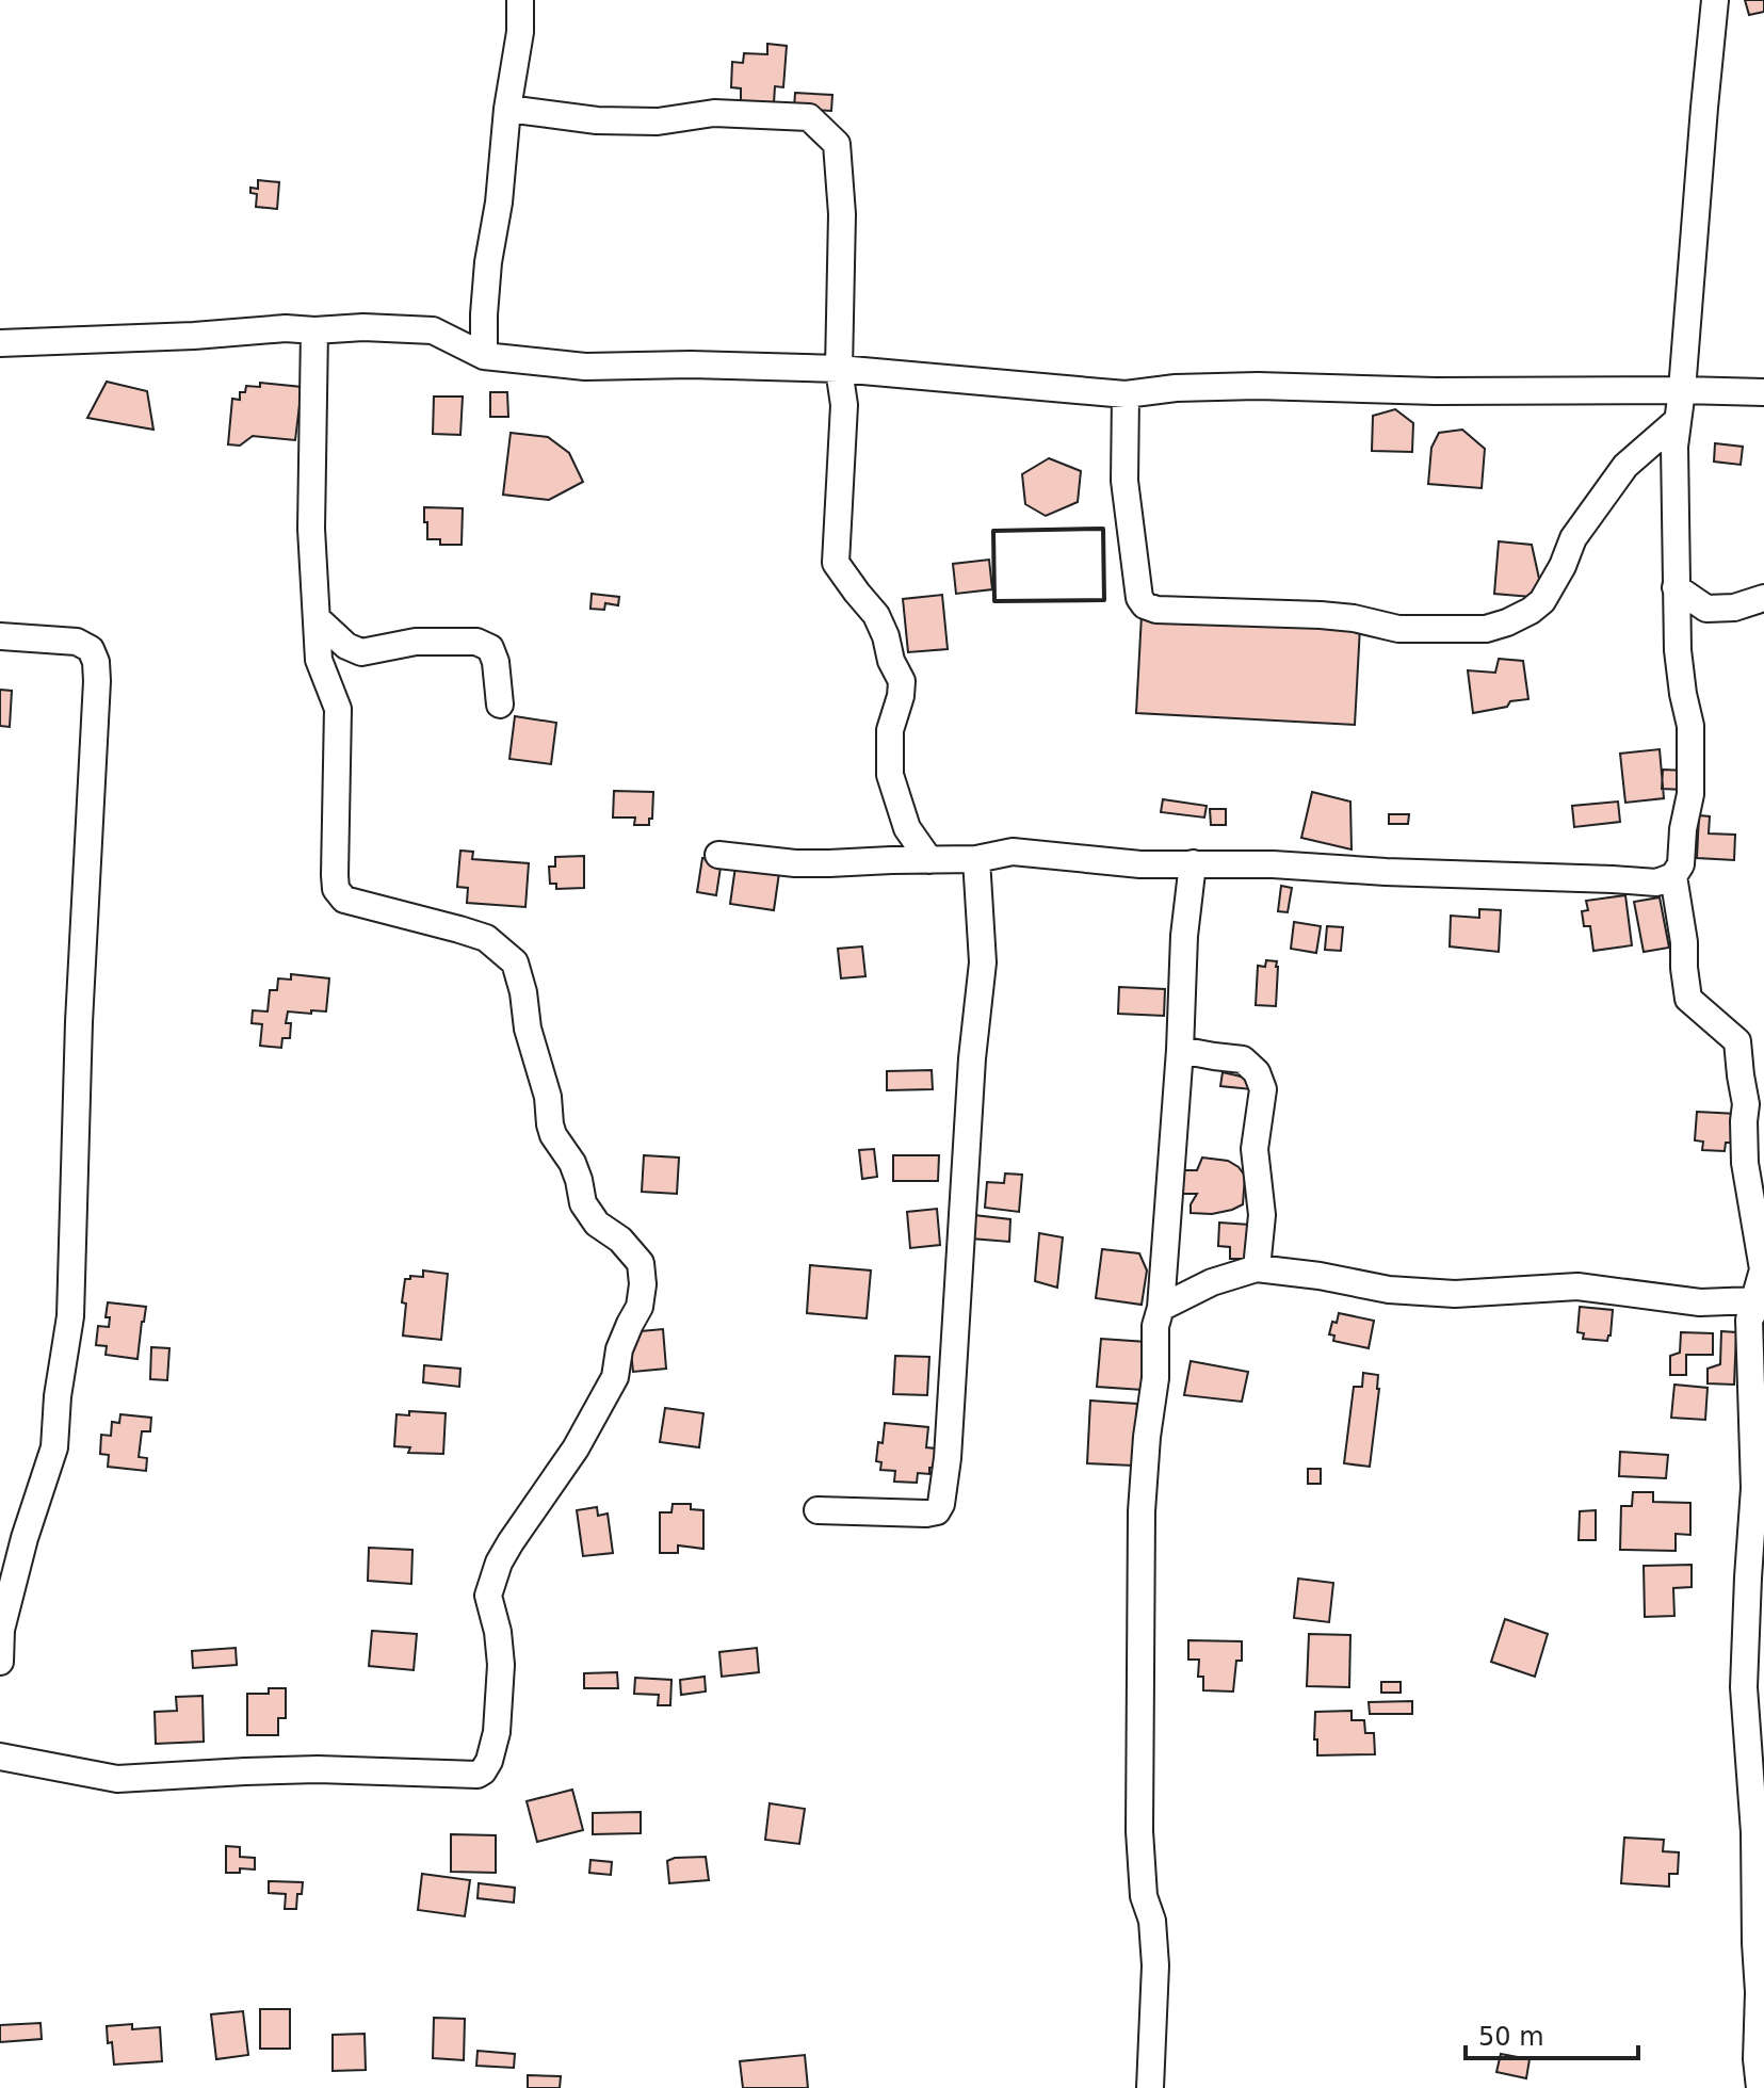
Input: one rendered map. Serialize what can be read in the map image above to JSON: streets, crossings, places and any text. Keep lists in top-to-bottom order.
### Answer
{
  "scale_bar": "50 m"
}
